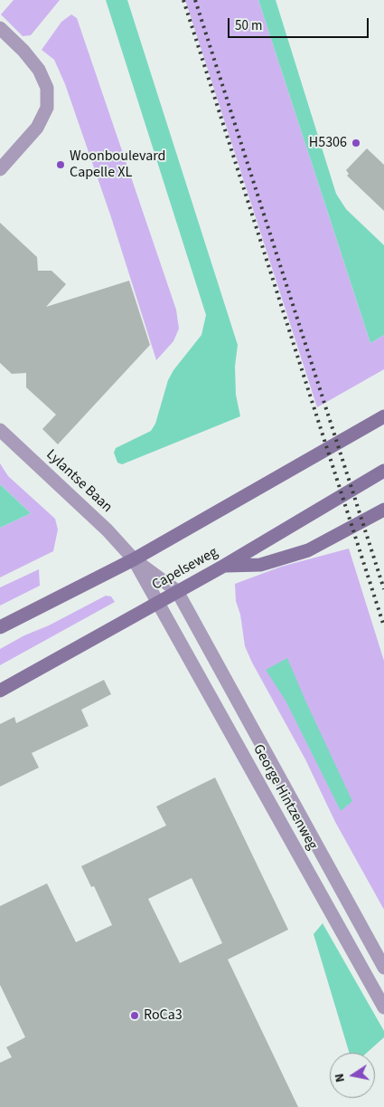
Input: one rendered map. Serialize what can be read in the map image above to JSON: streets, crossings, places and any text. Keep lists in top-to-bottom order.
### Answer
{
  "streets": {
    "main road": ["Capelseweg"],
    "street": ["Lylantse Baan", "George Hintzenweg"]
  },
  "crossings": [
    ["Lylantse Baan", "George Hintzenweg"],
    ["Capelseweg", "George Hintzenweg"]
  ],
  "places": ["H5306", "Woonboulevard Capelle XL", "RoCa3"],
  "scale_bar": "50 m",
  "north": "left"
}
